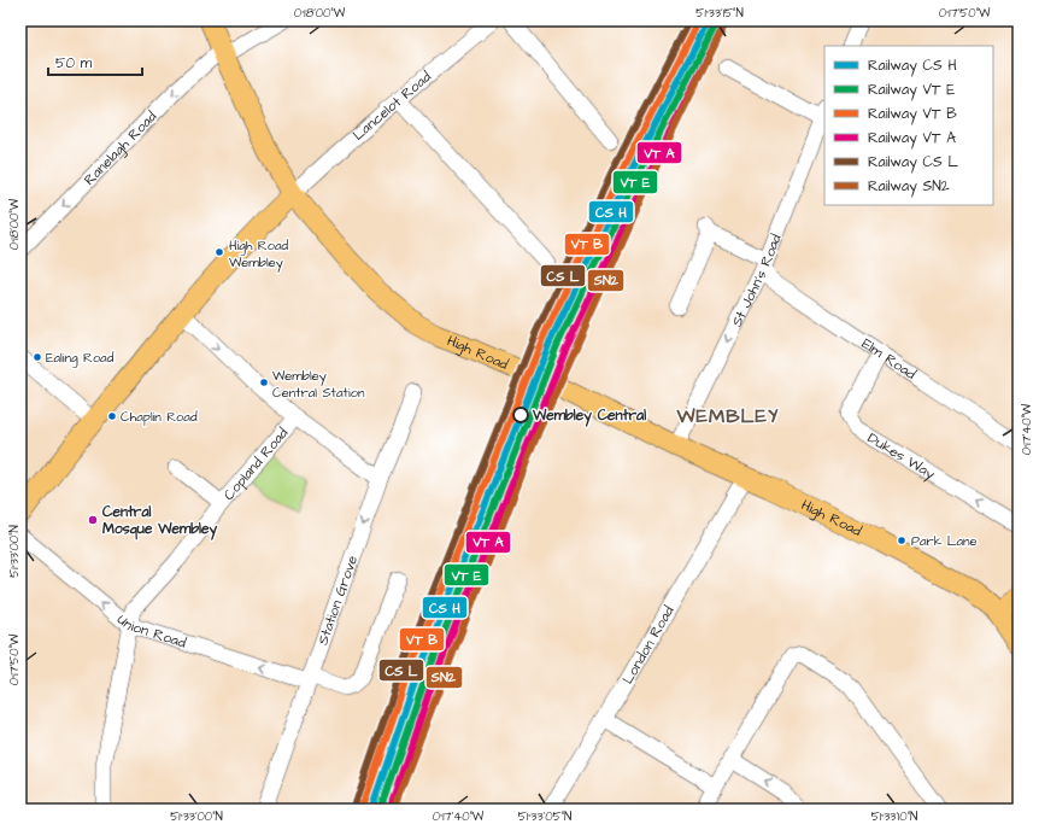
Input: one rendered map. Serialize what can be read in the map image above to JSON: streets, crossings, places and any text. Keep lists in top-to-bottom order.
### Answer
{
  "streets": {
    "main road": ["High Road"],
    "street": [
      "Lancelot Road",
      "Ranelagh Road",
      "St John's Road",
      "Elm Road",
      "Dukes Way",
      "Copland Road",
      "Station Grove",
      "Union Road",
      "London Road"
    ]
  },
  "crossings": [
    ["Lancelot Road", "High Road"],
    ["Ranelagh Road", "High Road"],
    ["St John's Road", "High Road"],
    ["St John's Road", "Elm Road"],
    ["High Road", "London Road"],
    ["Elm Road", "Dukes Way"],
    ["Copland Road", "Union Road"],
    ["Station Grove", "Union Road"]
  ],
  "one_way": [
    "Ranelagh Road",
    "St John's Road",
    "Dukes Way",
    "Station Grove",
    "Union Road"
  ],
  "districts": ["WEMBLEY"],
  "places": [
    "High Road Wembley",
    "Ealing Road",
    "Wembley Central Station",
    "Wembley Central",
    "Chaplin Road",
    "Central Mosque Wembley",
    "Park Lane"
  ],
  "lines": ["rail line SN2"],
  "legend": [
    "Railway CS H",
    "Railway VT E",
    "Railway VT B",
    "Railway VT A",
    "Railway CS L",
    "Railway SN2"
  ],
  "scale_bar": "50 m",
  "coordinates": [
    "0°18'00\"W",
    "51°33'15\"N",
    "0°17'50\"W",
    "0°17'40\"W",
    "51°33'00\"N",
    "51°33'05\"N",
    "51°33'10\"N"
  ]
}
